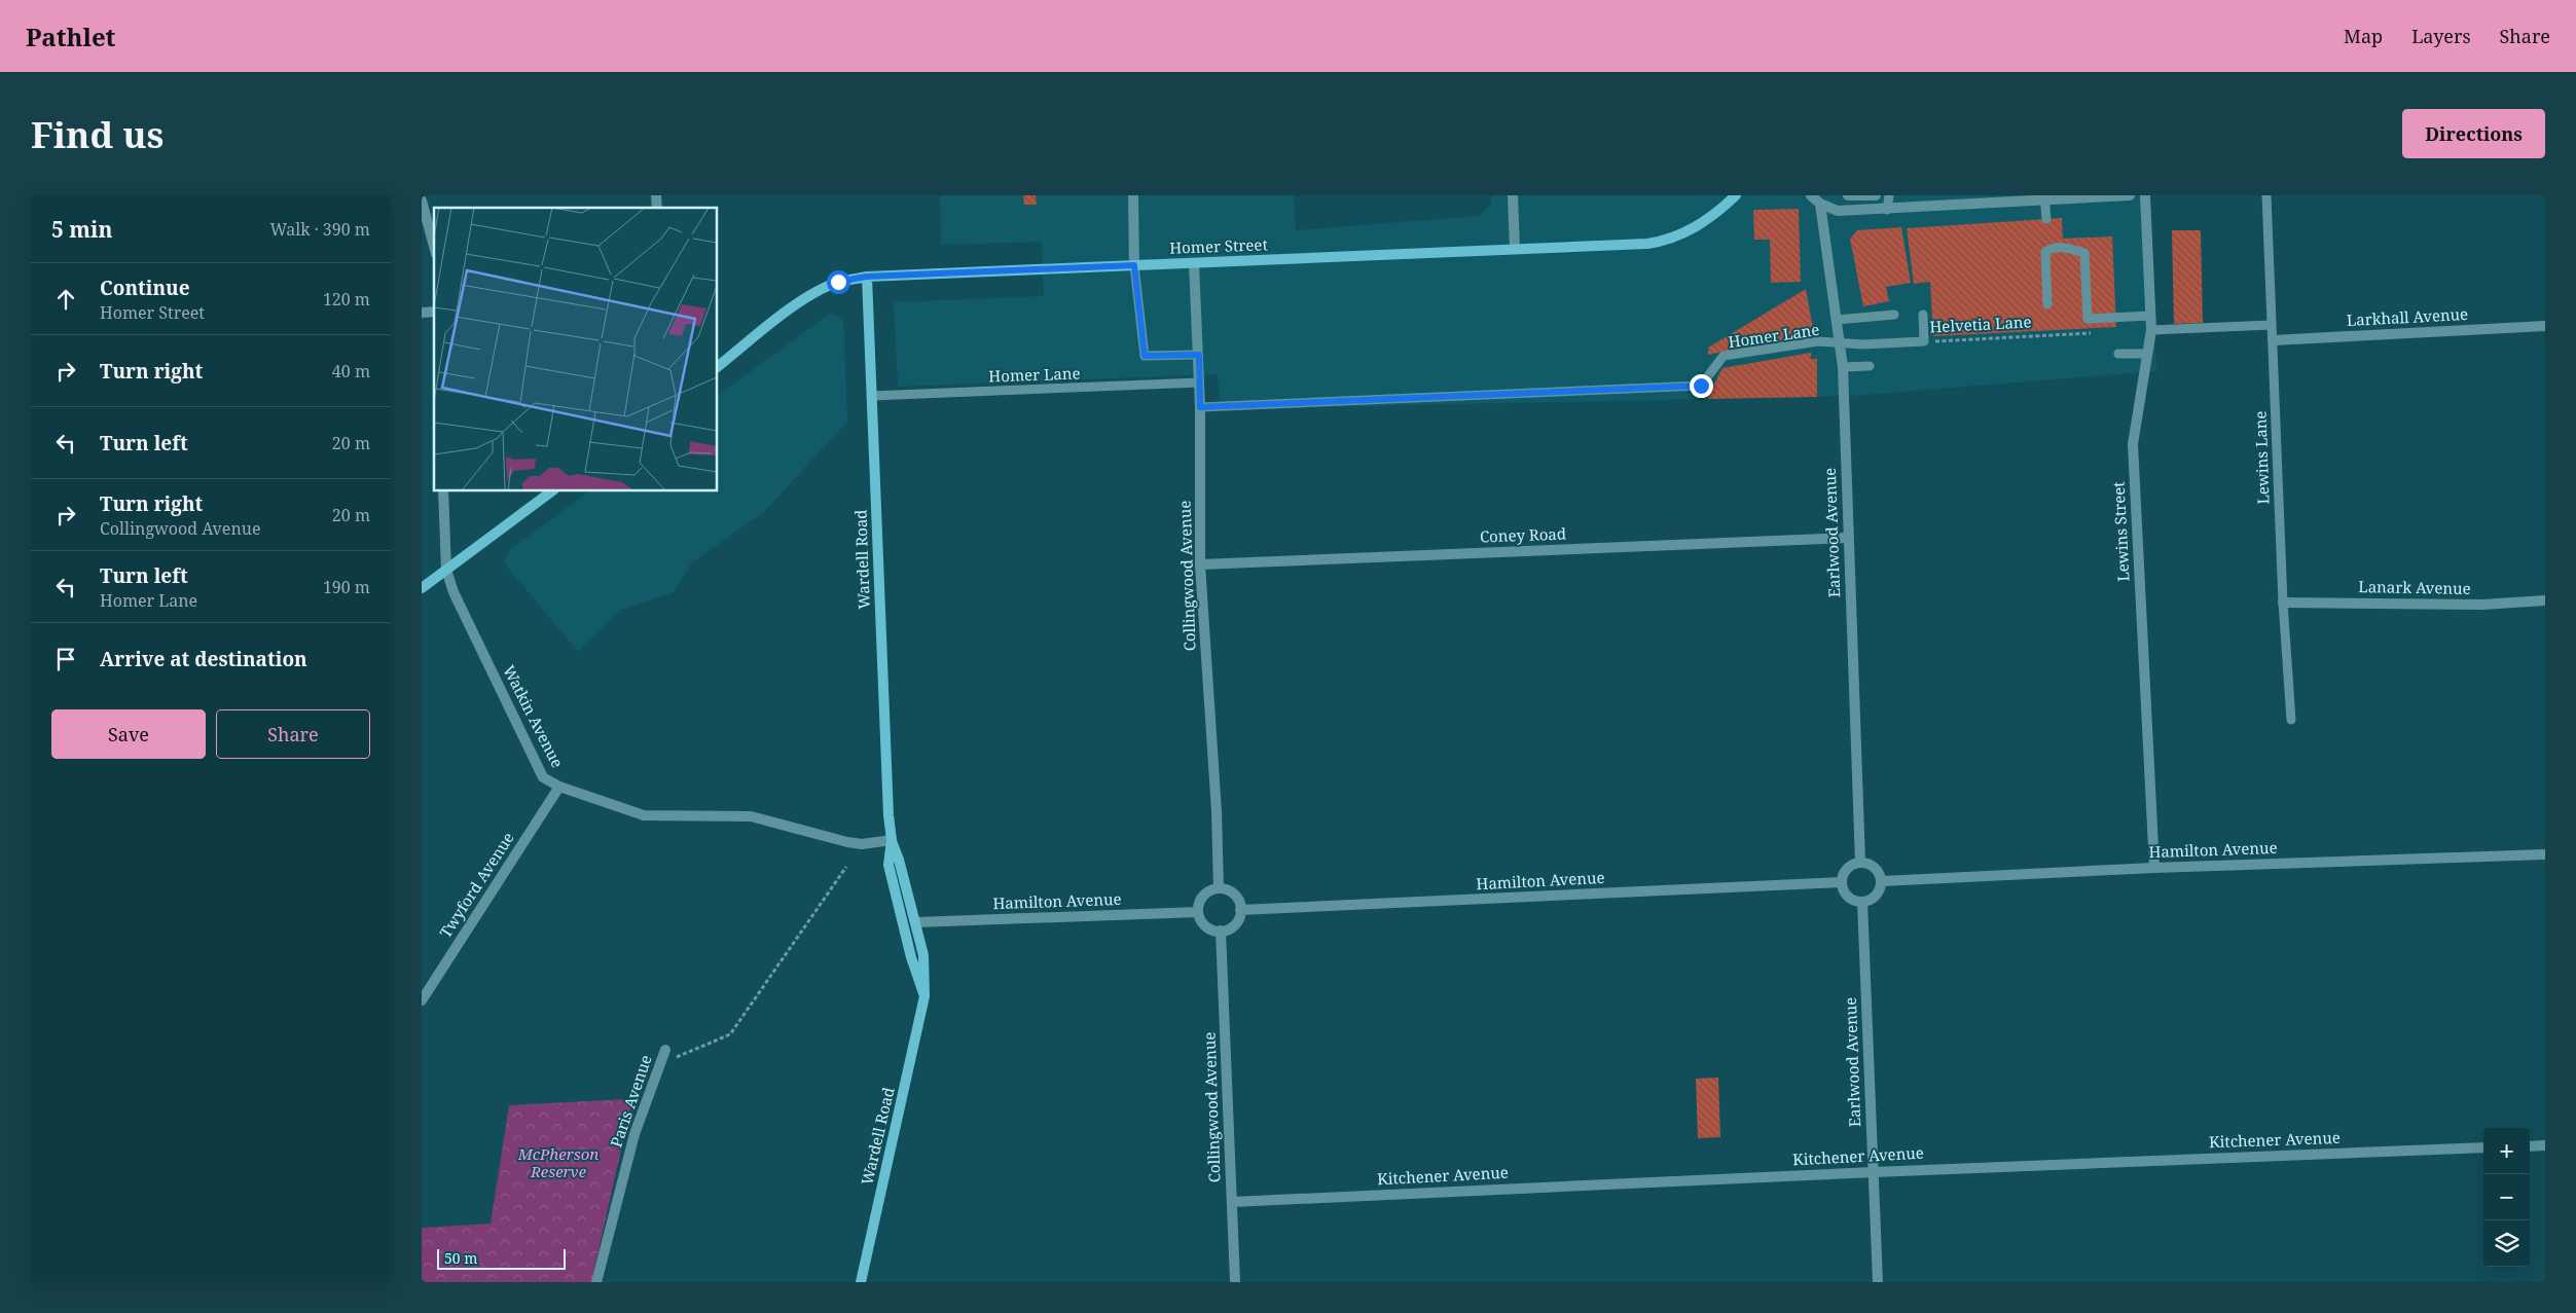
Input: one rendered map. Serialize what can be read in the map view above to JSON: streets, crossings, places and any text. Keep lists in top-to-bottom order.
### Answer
{
  "streets": {
    "main road": ["Homer Street", "Wardell Road"],
    "street": [
      "Larkhall Avenue",
      "Lewins Street",
      "Earlwood Avenue",
      "Coney Road",
      "Collingwood Avenue",
      "Lanark Avenue",
      "Watkin Avenue",
      "Hamilton Avenue",
      "Twyford Avenue",
      "Paris Avenue",
      "Kitchener Avenue"
    ],
    "lane": ["Helvetia Lane", "Homer Lane", "Lewins Lane"]
  },
  "crossings": [
    ["Homer Street", "Wardell Road"],
    ["Homer Street", "Collingwood Avenue"],
    ["Larkhall Avenue", "Lewins Lane"],
    ["Helvetia Lane", "Homer Lane"],
    ["Helvetia Lane", "Earlwood Avenue"],
    ["Homer Lane", "Earlwood Avenue"],
    ["Homer Lane", "Wardell Road"],
    ["Homer Lane", "Collingwood Avenue"],
    ["Lewins Lane", "Lanark Avenue"],
    ["Lewins Street", "Hamilton Avenue"],
    ["Earlwood Avenue", "Coney Road"],
    ["Earlwood Avenue", "Hamilton Avenue"],
    ["Earlwood Avenue", "Kitchener Avenue"],
    ["Coney Road", "Collingwood Avenue"],
    ["Wardell Road", "Watkin Avenue"],
    ["Wardell Road", "Hamilton Avenue"],
    ["Collingwood Avenue", "Hamilton Avenue"],
    ["Collingwood Avenue", "Kitchener Avenue"],
    ["Watkin Avenue", "Twyford Avenue"]
  ],
  "parks": ["McPherson Reserve"],
  "scale_bar": "50 m",
  "page": {
    "header": "Pathlet",
    "nav": ["Map", "Layers", "Share"],
    "buttons": [
      "Directions",
      ["Save", "Share"]
    ],
    "title": "Find us",
    "heading": ["5 min", "Walk · 390 m"],
    "list": [
      ["Continue", "Homer Street", "120 m"],
      ["Turn right", "40 m"],
      ["Turn left", "20 m"],
      ["Turn right", "Collingwood Avenue", "20 m"],
      ["Turn left", "Homer Lane", "190 m"],
      "Arrive at destination"
    ],
    "map_buttons": ["+", "−"],
    "scale": "50 m"
  }
}
